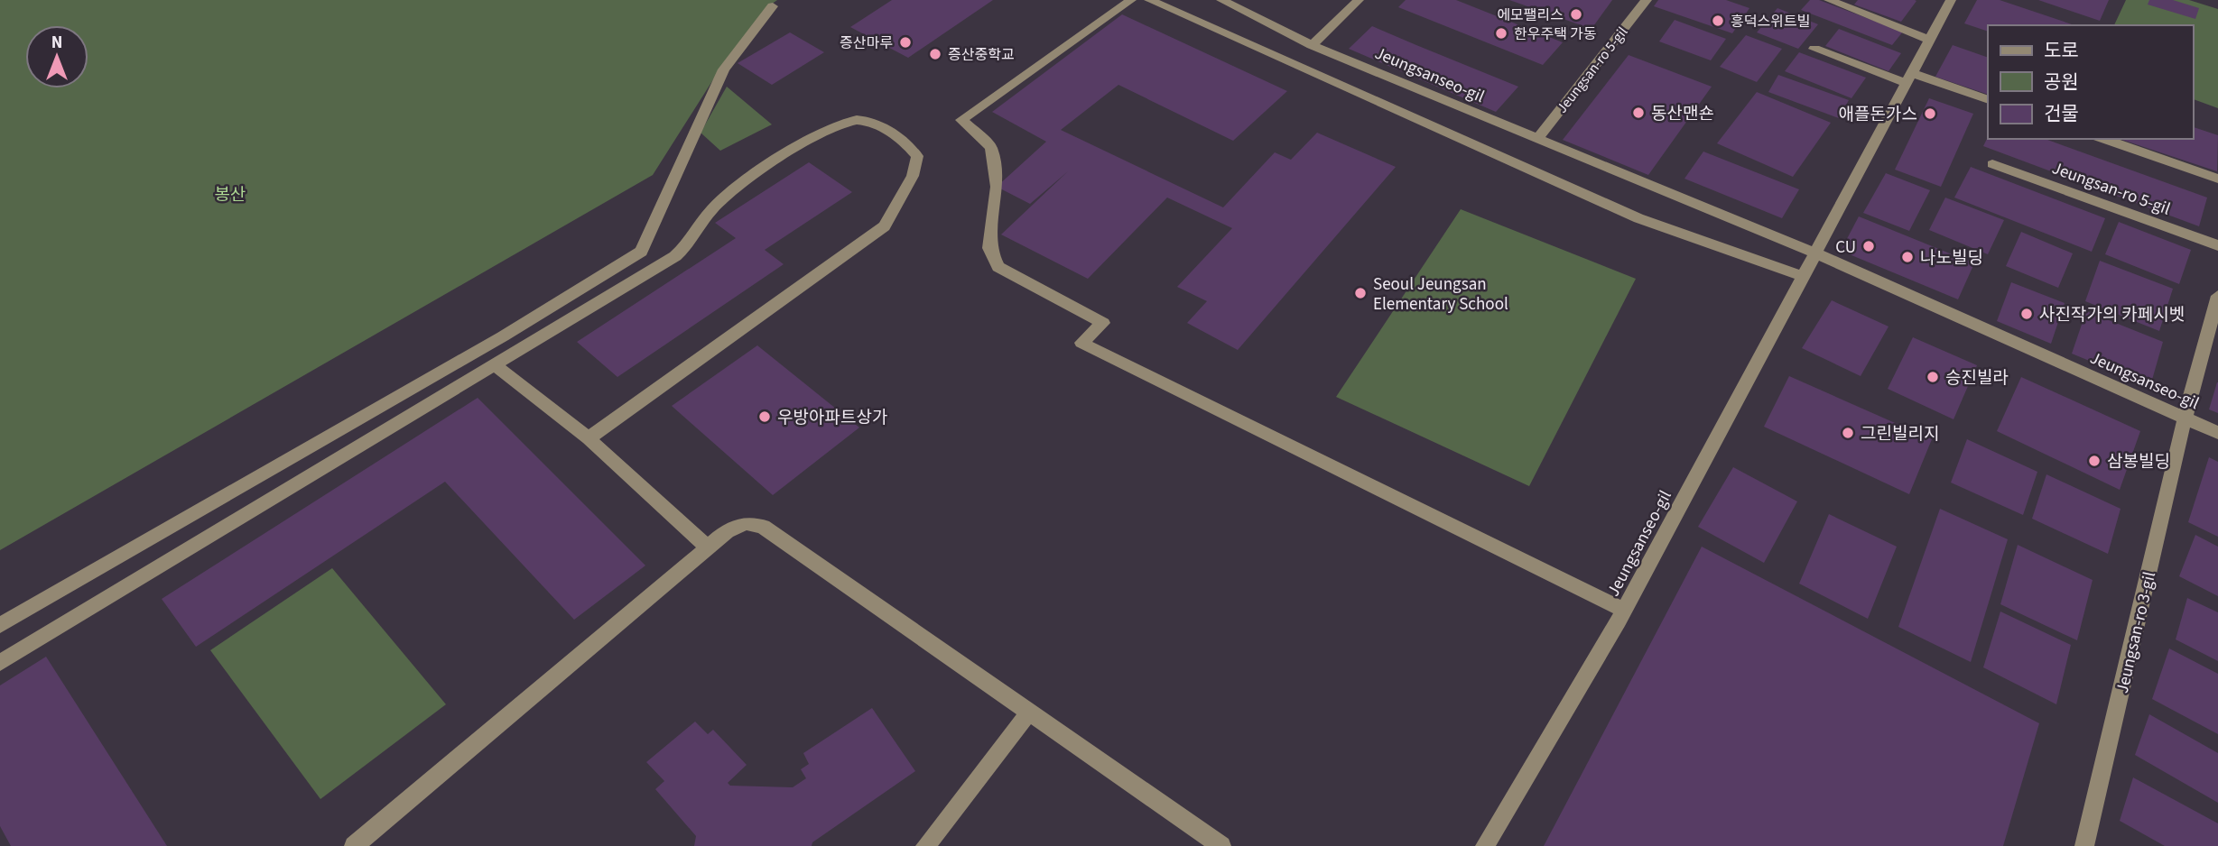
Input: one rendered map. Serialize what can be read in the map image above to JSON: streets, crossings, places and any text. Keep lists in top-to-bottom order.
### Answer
{
  "streets": {
    "street": ["Jeungsan-ro 5-gil", "Jeungsanseo-gil", "Jeungsan-ro 3-gil"]
  },
  "crossings": [
    ["Jeungsan-ro 5-gil", "Jeungsanseo-gil"],
    ["Jeungsanseo-gil", "Jeungsan-ro 3-gil"]
  ],
  "parks": ["봉산"],
  "places": [
    "에모팰리스",
    "흥덕스위트빌",
    "한우주택 가동",
    "증산마루",
    "증산중학교",
    "동산맨숀",
    "애플돈가스",
    "CU",
    "나노빌딩",
    "Seoul Jeungsan Elementary School",
    "사진작가의 카페시벳",
    "승진빌라",
    "우방아파트상가",
    "그린빌리지",
    "삼봉빌딩"
  ],
  "legend": ["도로", "공원", "건물"],
  "north": "top"
}
